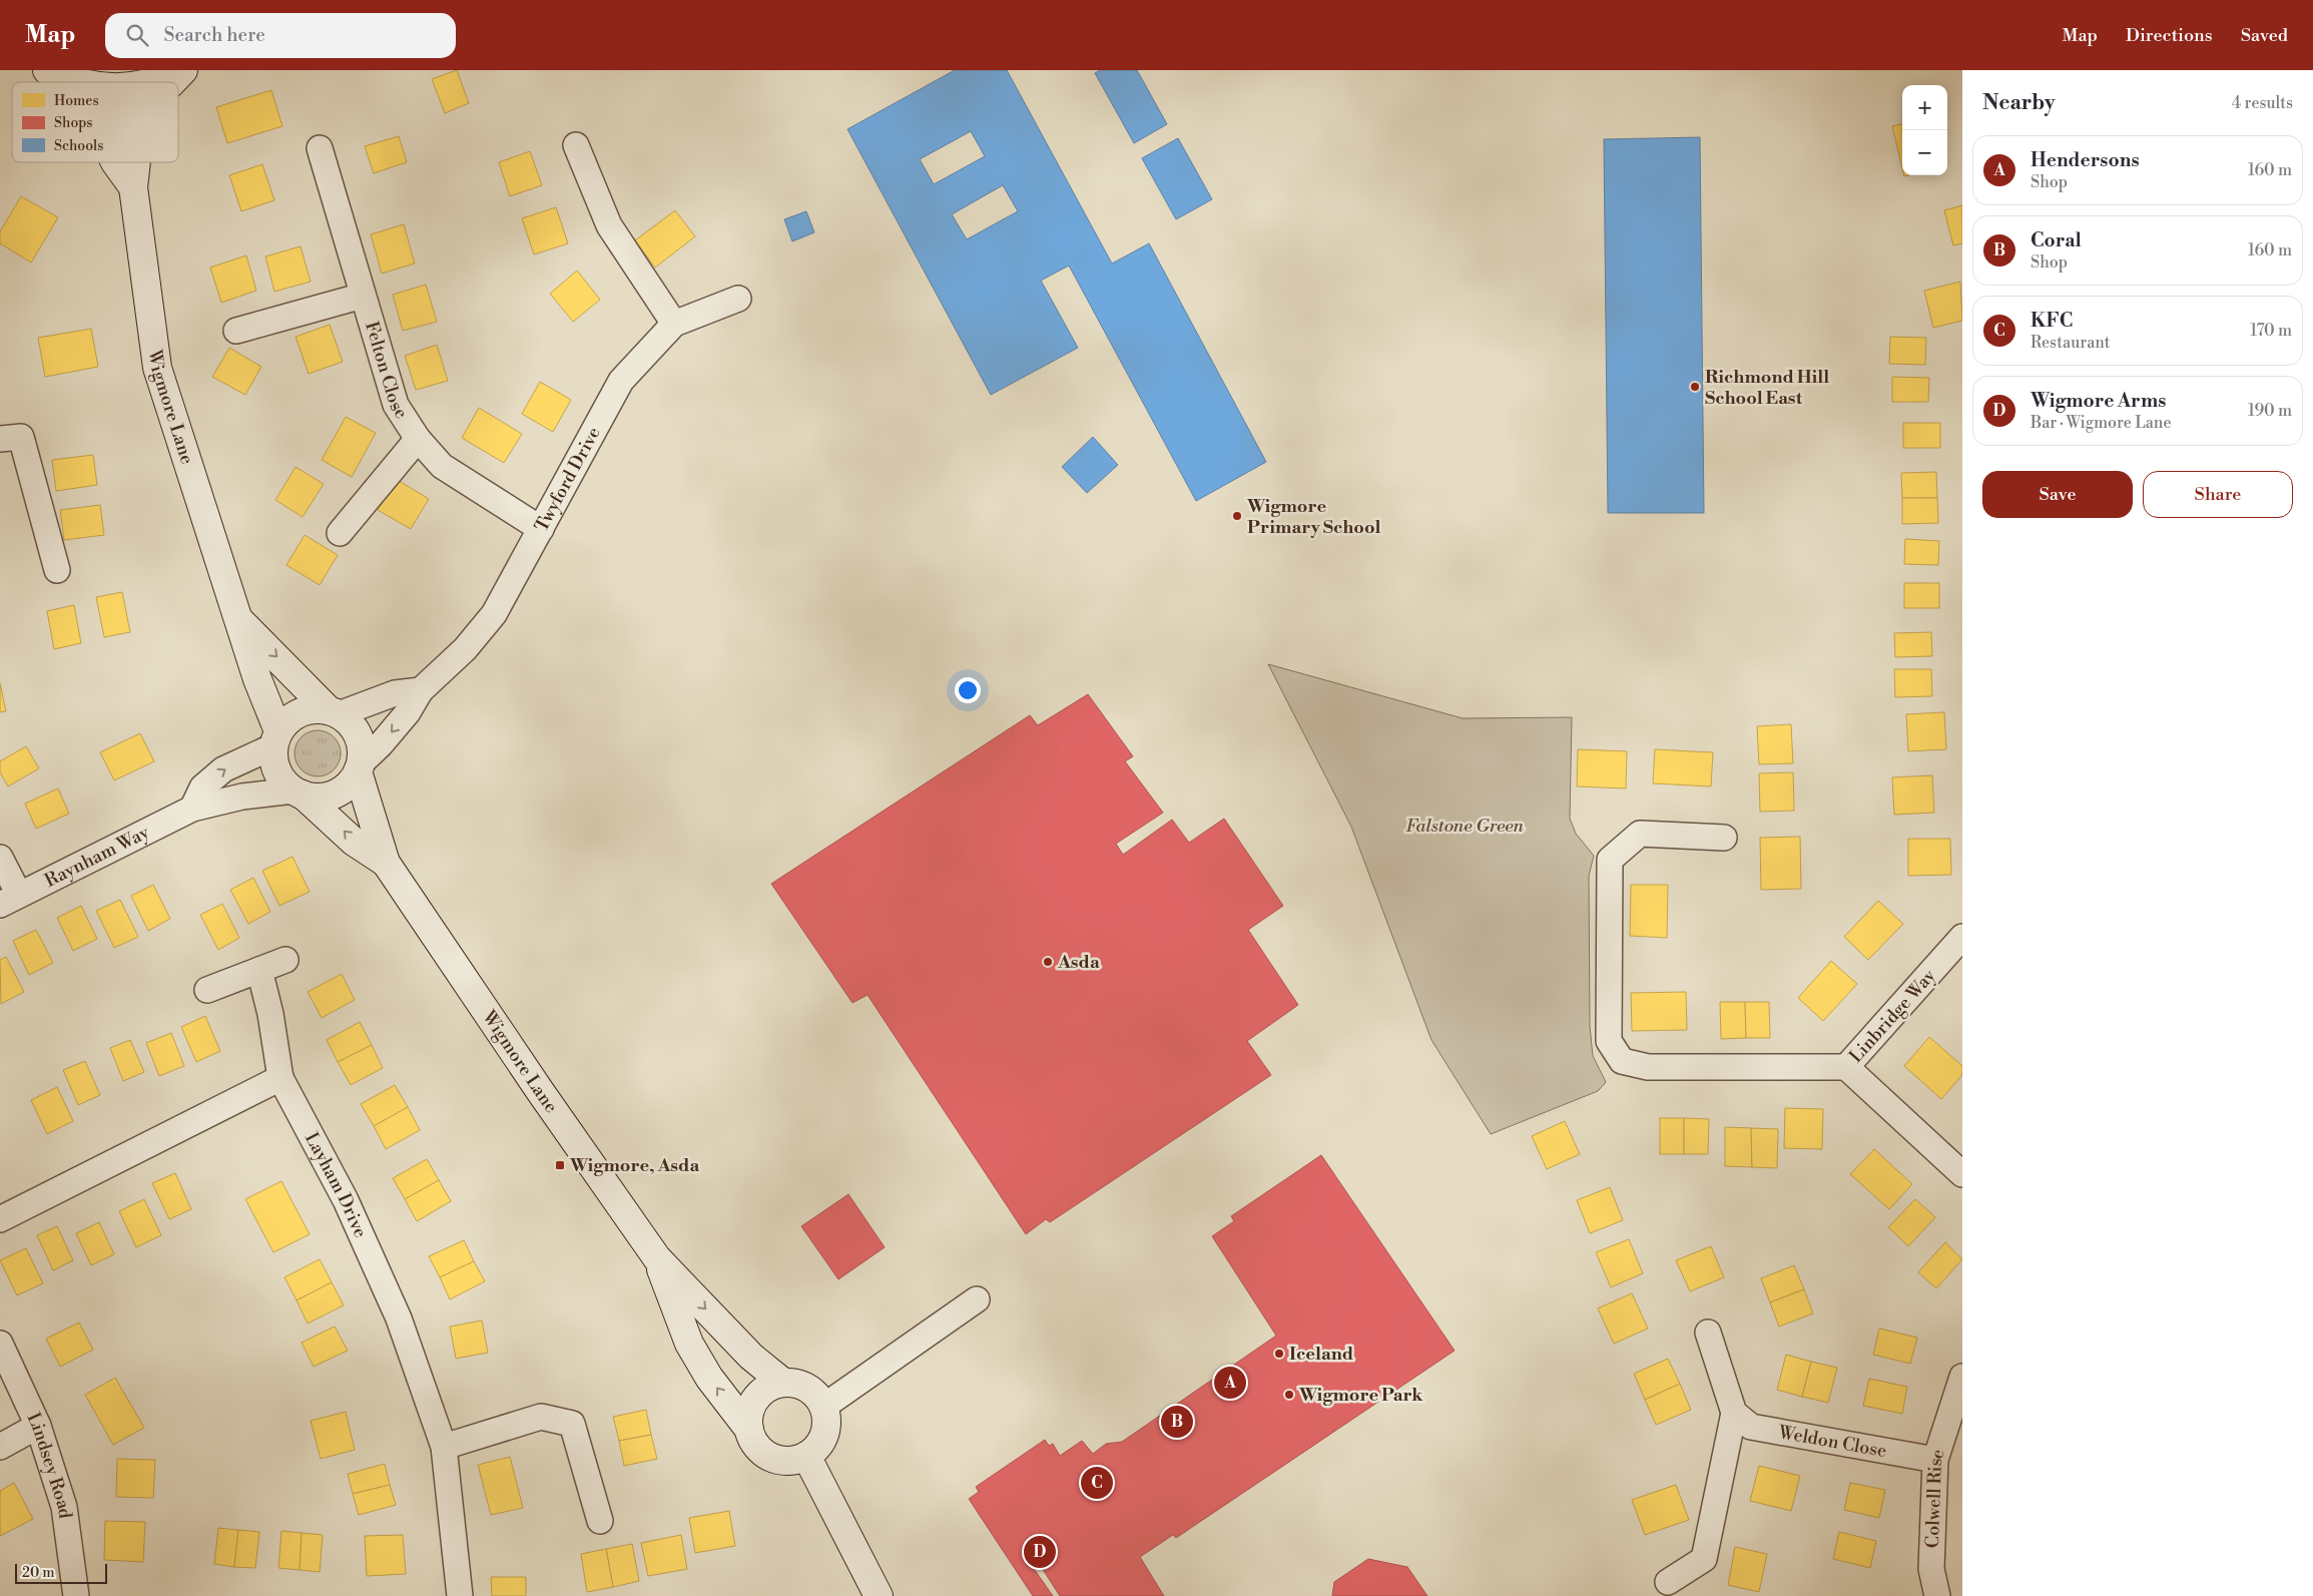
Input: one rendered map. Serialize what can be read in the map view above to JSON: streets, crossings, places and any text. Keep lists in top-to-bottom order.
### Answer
{
  "streets": {
    "street": [
      "Felton Close",
      "Wigmore Lane",
      "Twyford Drive",
      "Raynham Way",
      "Linbridge Way",
      "Layham Drive",
      "Weldon Close",
      "Lindsey Road",
      "Colwell Rise"
    ]
  },
  "crossings": [
    ["Felton Close", "Twyford Drive"],
    ["Wigmore Lane", "Twyford Drive"],
    ["Wigmore Lane", "Raynham Way"],
    ["Twyford Drive", "Raynham Way"],
    ["Weldon Close", "Colwell Rise"]
  ],
  "parks": ["Falstone Green"],
  "places": {
    "other": [
      "Richmond Hill School East",
      "Wigmore Primary School",
      "Asda",
      "Iceland",
      "Wigmore Park"
    ],
    "transit": ["Wigmore, Asda"]
  },
  "legend": ["Homes", "Shops", "Schools"],
  "scale_bar": "20 m",
  "page": {
    "header": "Map",
    "search": "Search here",
    "nav": ["Map", "Directions", "Saved"],
    "heading": ["Nearby", "4 results"],
    "map_buttons": ["+", "−"],
    "list": [
      {
        "mark": "A",
        "name": "Hendersons",
        "note": "Shop",
        "value": "160 m"
      },
      {
        "mark": "B",
        "name": "Coral",
        "note": "Shop",
        "value": "160 m"
      },
      {
        "mark": "C",
        "name": "KFC",
        "note": "Restaurant",
        "value": "170 m"
      },
      {
        "mark": "D",
        "name": "Wigmore Arms",
        "note": "Bar · Wigmore Lane",
        "value": "190 m"
      }
    ],
    "buttons": ["Save", "Share"],
    "pins": [
      "A",
      "B",
      "C",
      "D"
    ],
    "scale": "20 m"
  }
}
